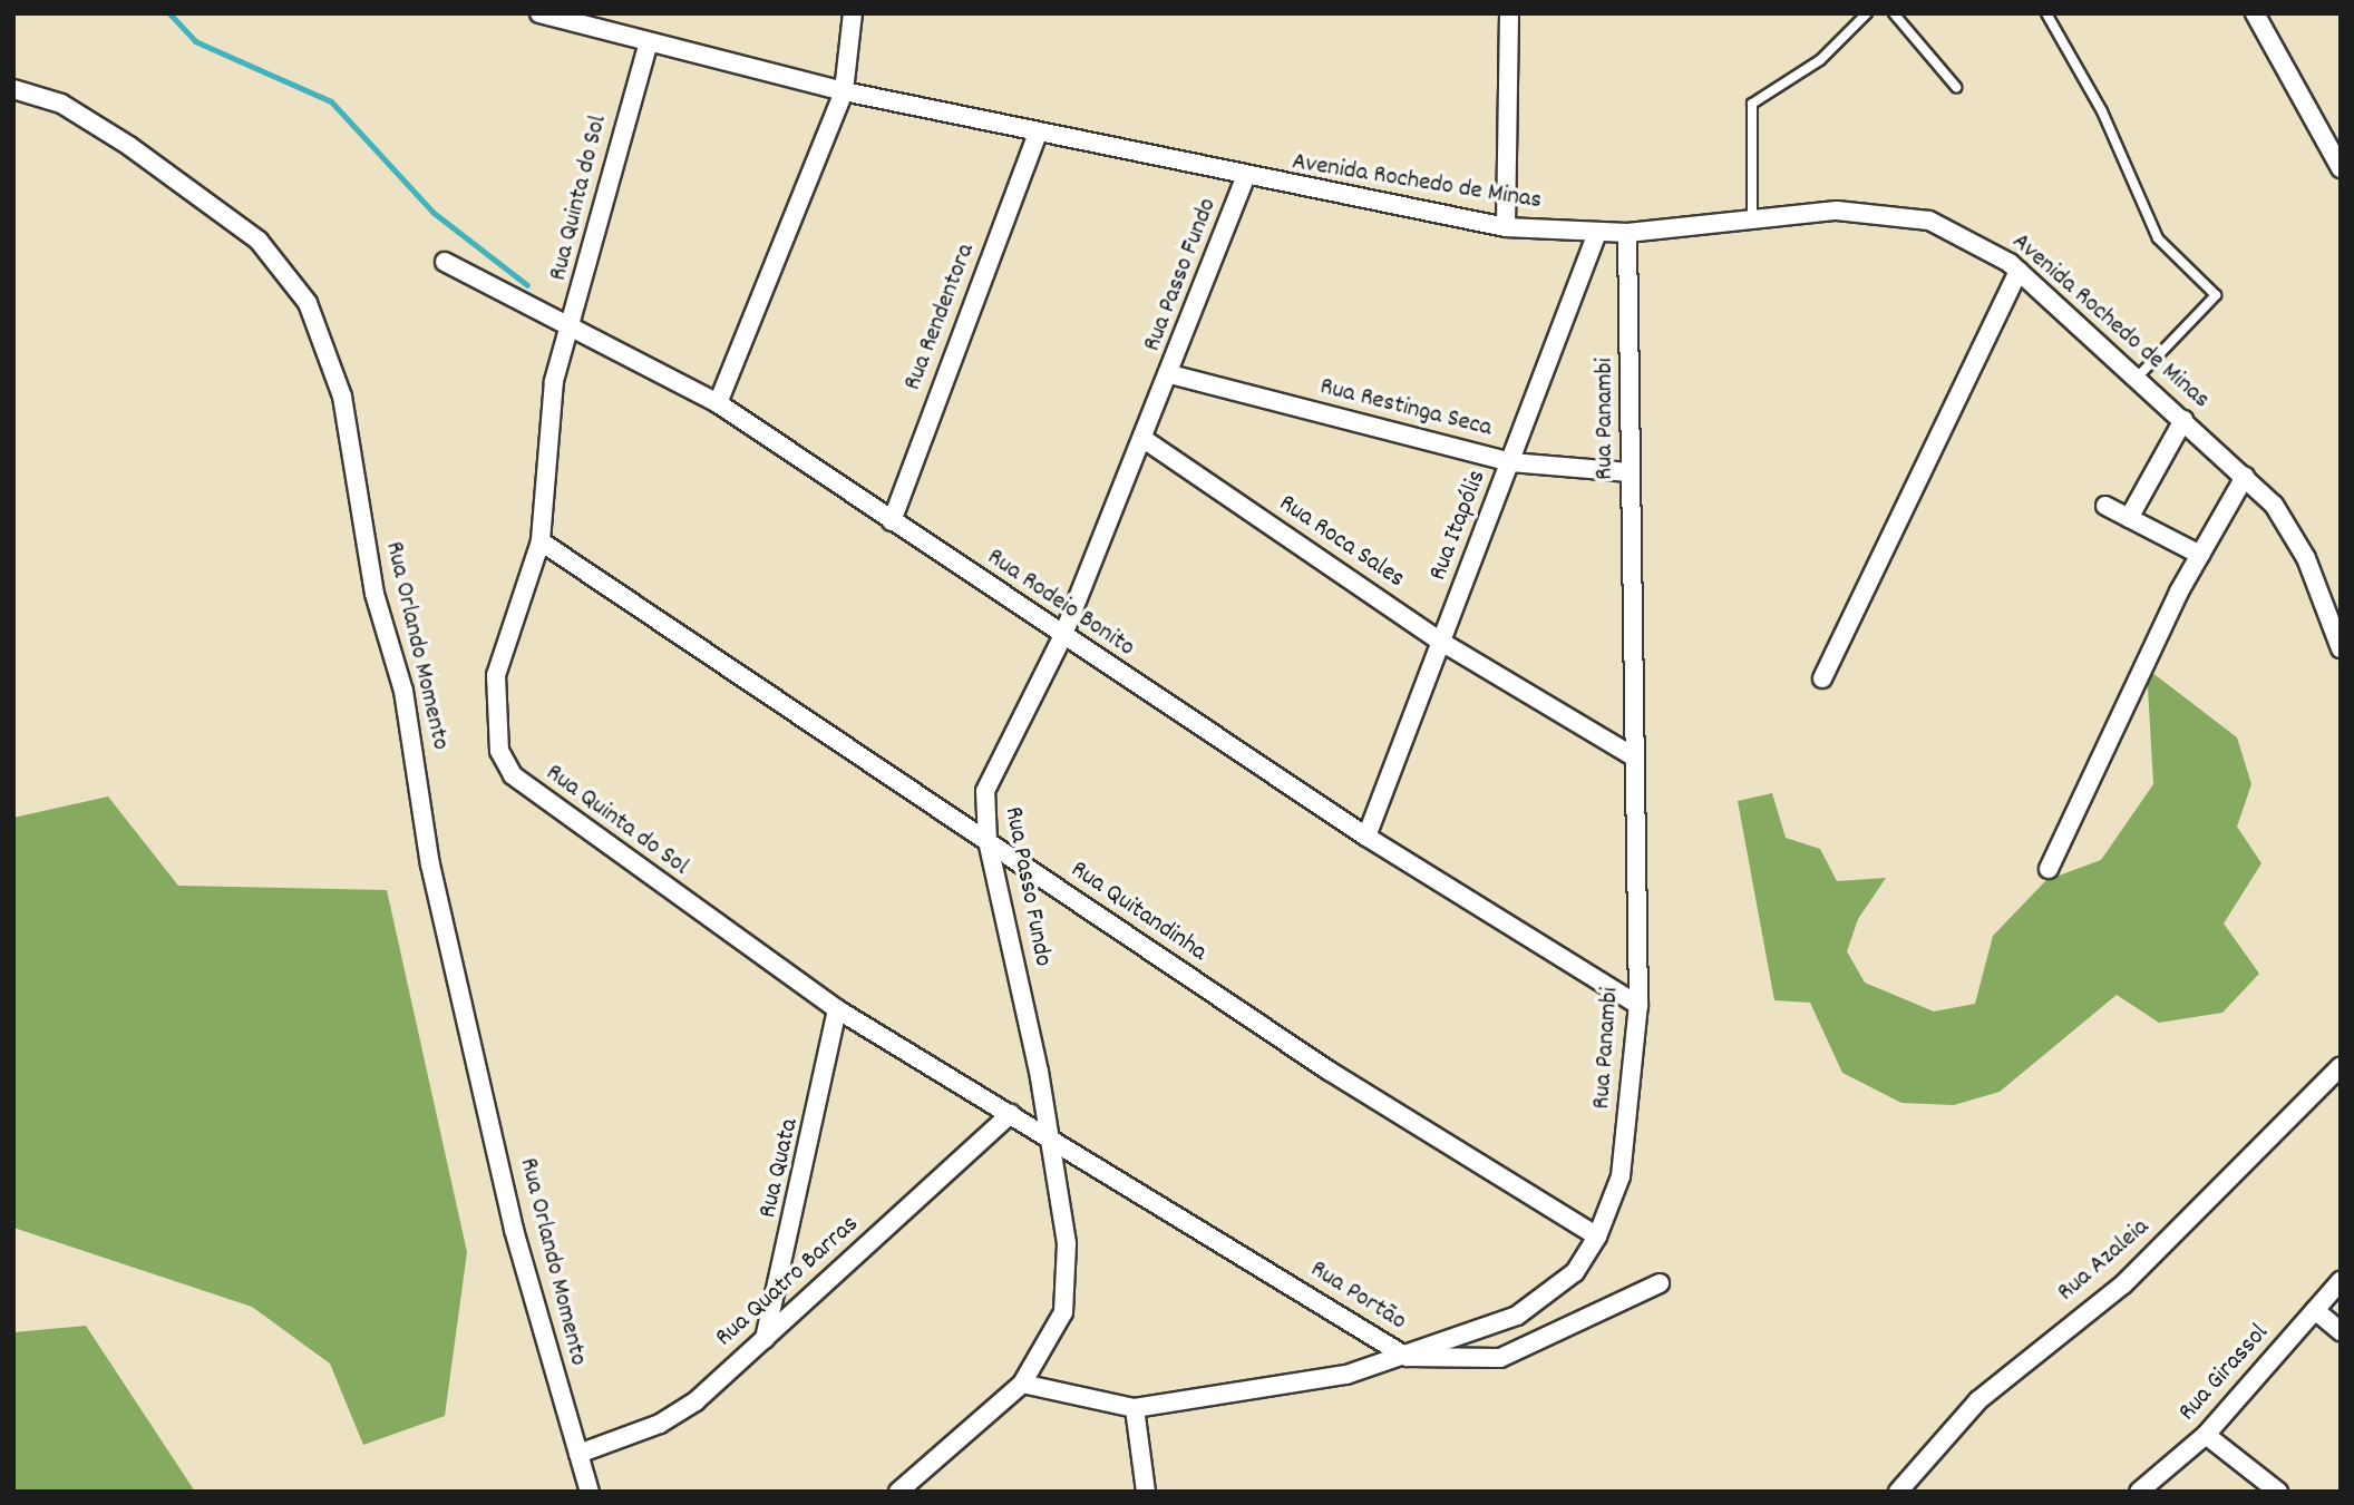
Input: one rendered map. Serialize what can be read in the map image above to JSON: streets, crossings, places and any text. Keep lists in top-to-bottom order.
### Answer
{
  "streets": {
    "street": [
      "Avenida Rochedo de Minas",
      "Rua Quinta do Sol",
      "Rua Passo Fundo",
      "Rua Rendentora",
      "Rua Restinga Seca",
      "Rua Panambi",
      "Rua Itapólis",
      "Rua Roca Sales",
      "Rua Rodeio Bonito",
      "Rua Orlando Momento",
      "Rua Quitandinha",
      "Rua Quata",
      "Rua Azaleia",
      "Rua Quatro Barras",
      "Rua Portão",
      "Rua Girassol"
    ]
  },
  "crossings": [
    ["Avenida Rochedo de Minas", "Rua Quinta do Sol"],
    ["Avenida Rochedo de Minas", "Rua Passo Fundo"],
    ["Avenida Rochedo de Minas", "Rua Rendentora"],
    ["Avenida Rochedo de Minas", "Rua Panambi"],
    ["Avenida Rochedo de Minas", "Rua Itapólis"],
    ["Rua Quinta do Sol", "Rua Passo Fundo"],
    ["Rua Quinta do Sol", "Rua Rodeio Bonito"],
    ["Rua Quinta do Sol", "Rua Quitandinha"],
    ["Rua Quinta do Sol", "Rua Quata"],
    ["Rua Quinta do Sol", "Rua Quatro Barras"],
    ["Rua Quinta do Sol", "Rua Portão"],
    ["Rua Passo Fundo", "Rua Restinga Seca"],
    ["Rua Passo Fundo", "Rua Panambi"],
    ["Rua Passo Fundo", "Rua Roca Sales"],
    ["Rua Passo Fundo", "Rua Rodeio Bonito"],
    ["Rua Passo Fundo", "Rua Quitandinha"],
    ["Rua Passo Fundo", "Rua Portão"],
    ["Rua Rendentora", "Rua Rodeio Bonito"],
    ["Rua Restinga Seca", "Rua Panambi"],
    ["Rua Restinga Seca", "Rua Itapólis"],
    ["Rua Panambi", "Rua Roca Sales"],
    ["Rua Panambi", "Rua Rodeio Bonito"],
    ["Rua Panambi", "Rua Quitandinha"],
    ["Rua Panambi", "Rua Portão"],
    ["Rua Itapólis", "Rua Roca Sales"],
    ["Rua Itapólis", "Rua Rodeio Bonito"],
    ["Rua Orlando Momento", "Rua Quatro Barras"],
    ["Rua Quata", "Rua Quatro Barras"]
  ]
}
